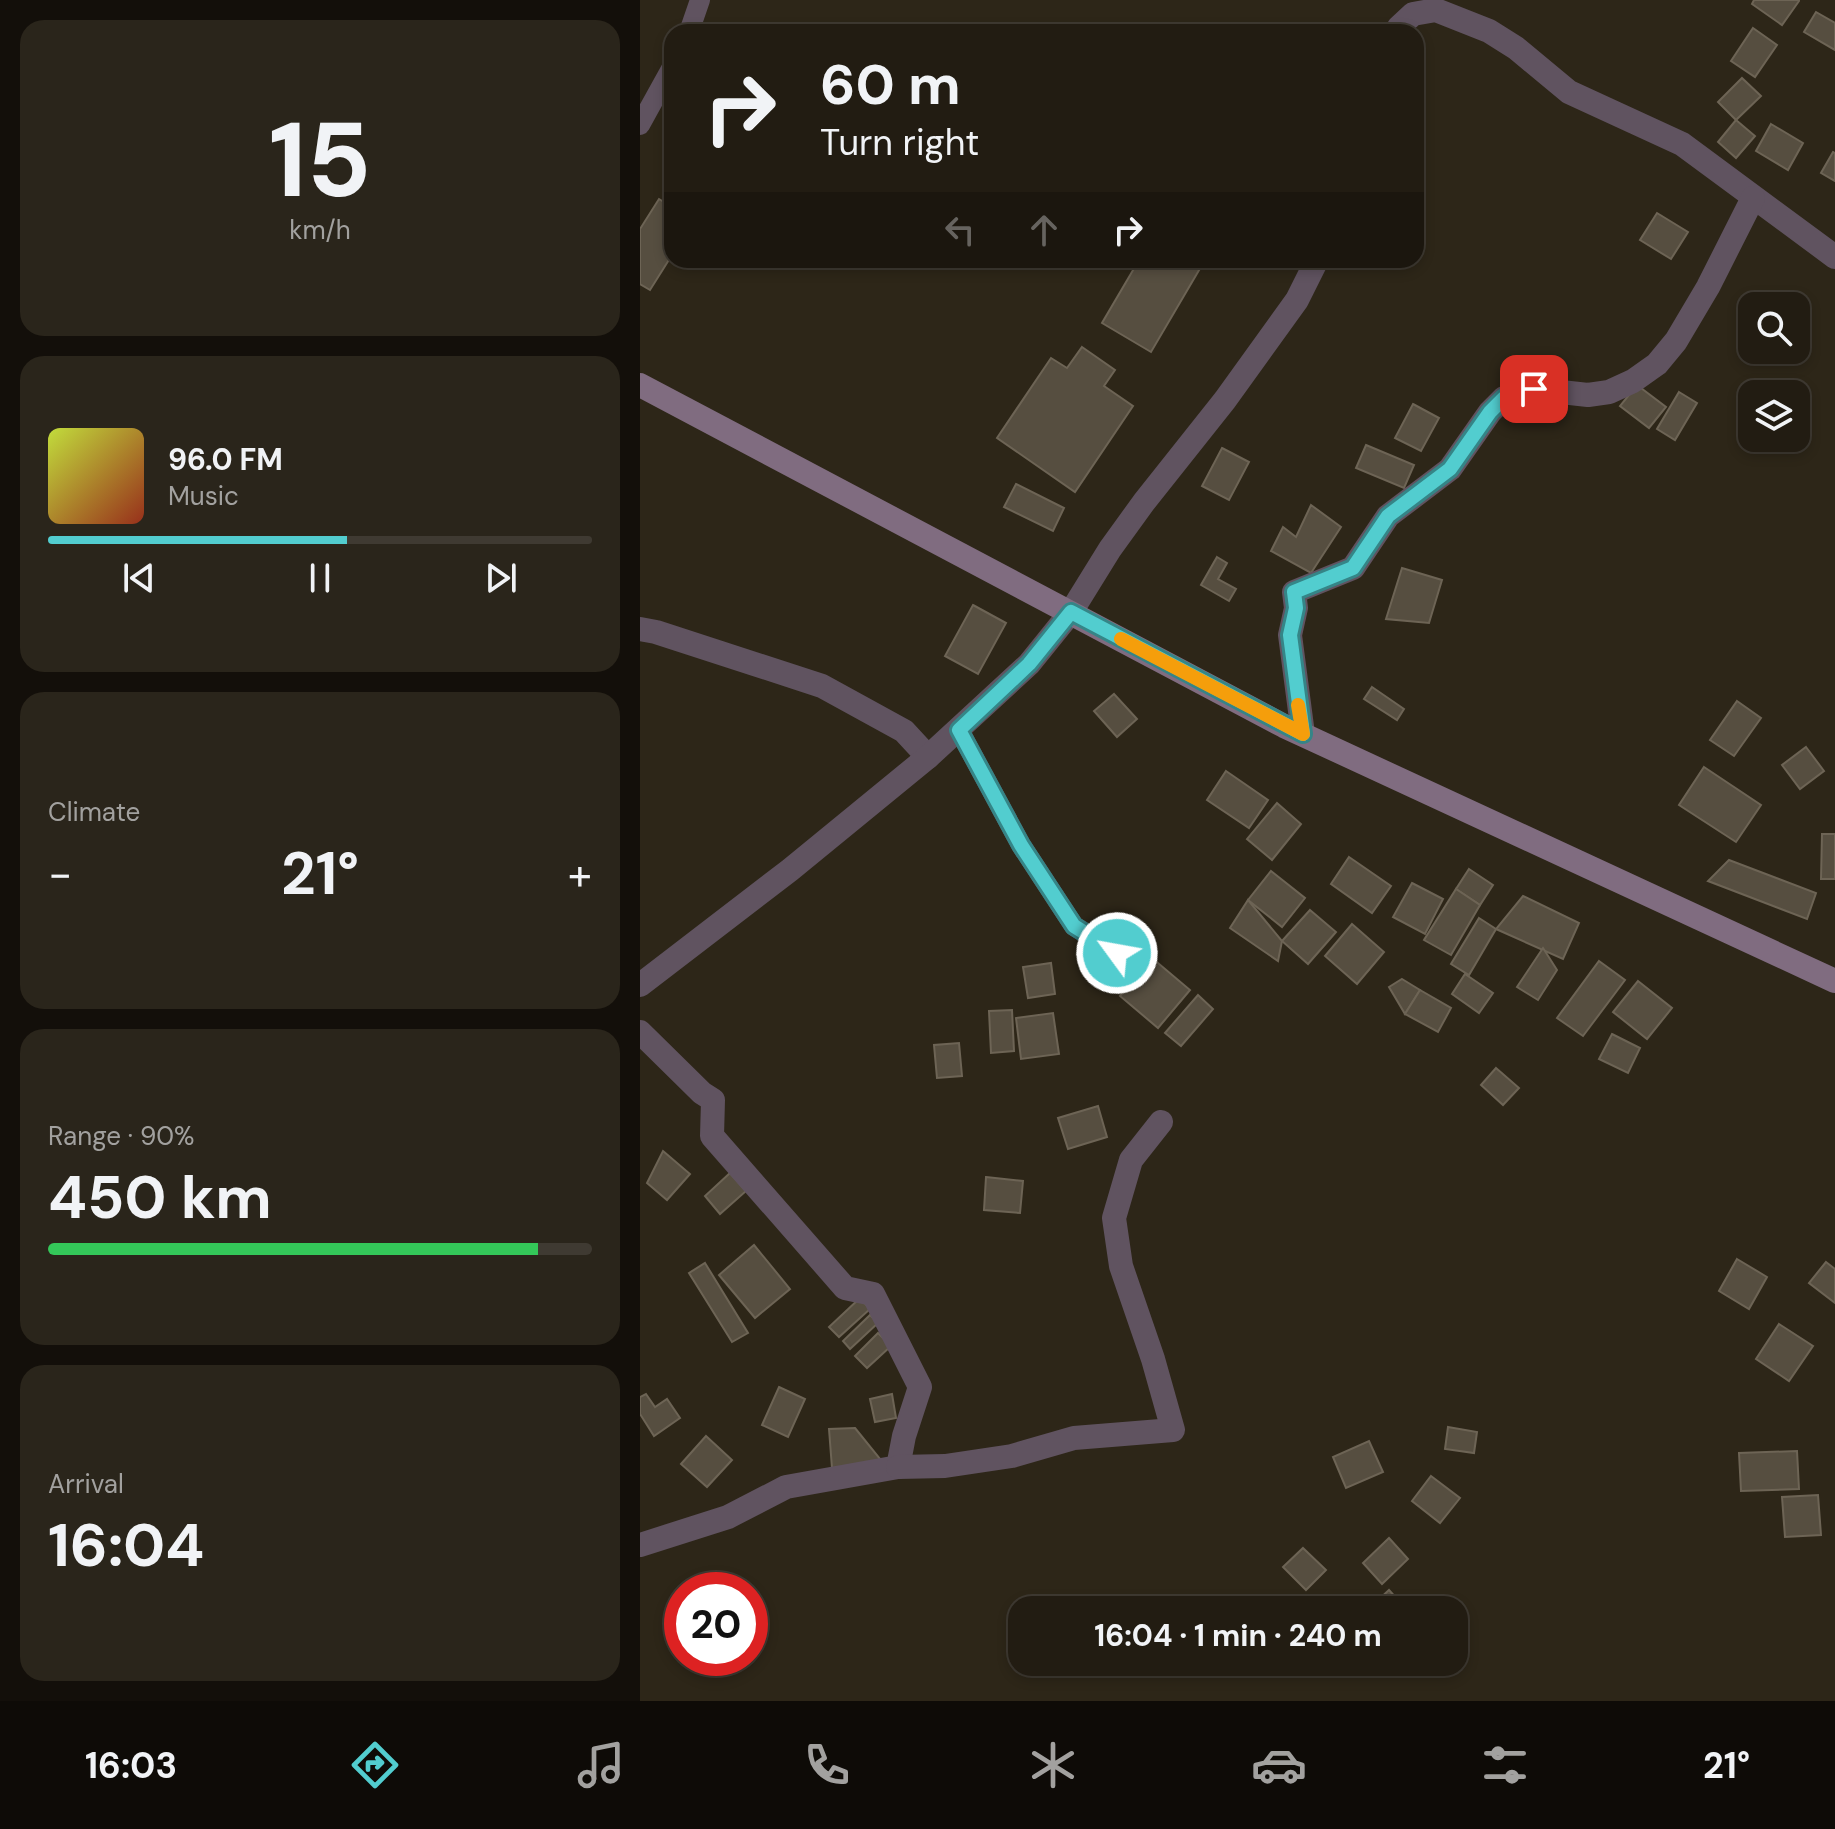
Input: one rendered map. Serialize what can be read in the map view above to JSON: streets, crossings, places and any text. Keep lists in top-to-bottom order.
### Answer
{
  "page": {
    "tile": [
      ["15", "km/h"],
      "Climate",
      ["Range · 90%", "450 km"],
      ["Arrival", "16:04"]
    ],
    "turn": ["60 m", "Turn right"],
    "song": ["96.0 FM", "Music"],
    "heat": ["−", "21°", "+"],
    "limit": "20",
    "trip": "16:04 · 1 min · 240 m",
    "tabs": ["16:03", "21°"]
  }
}
